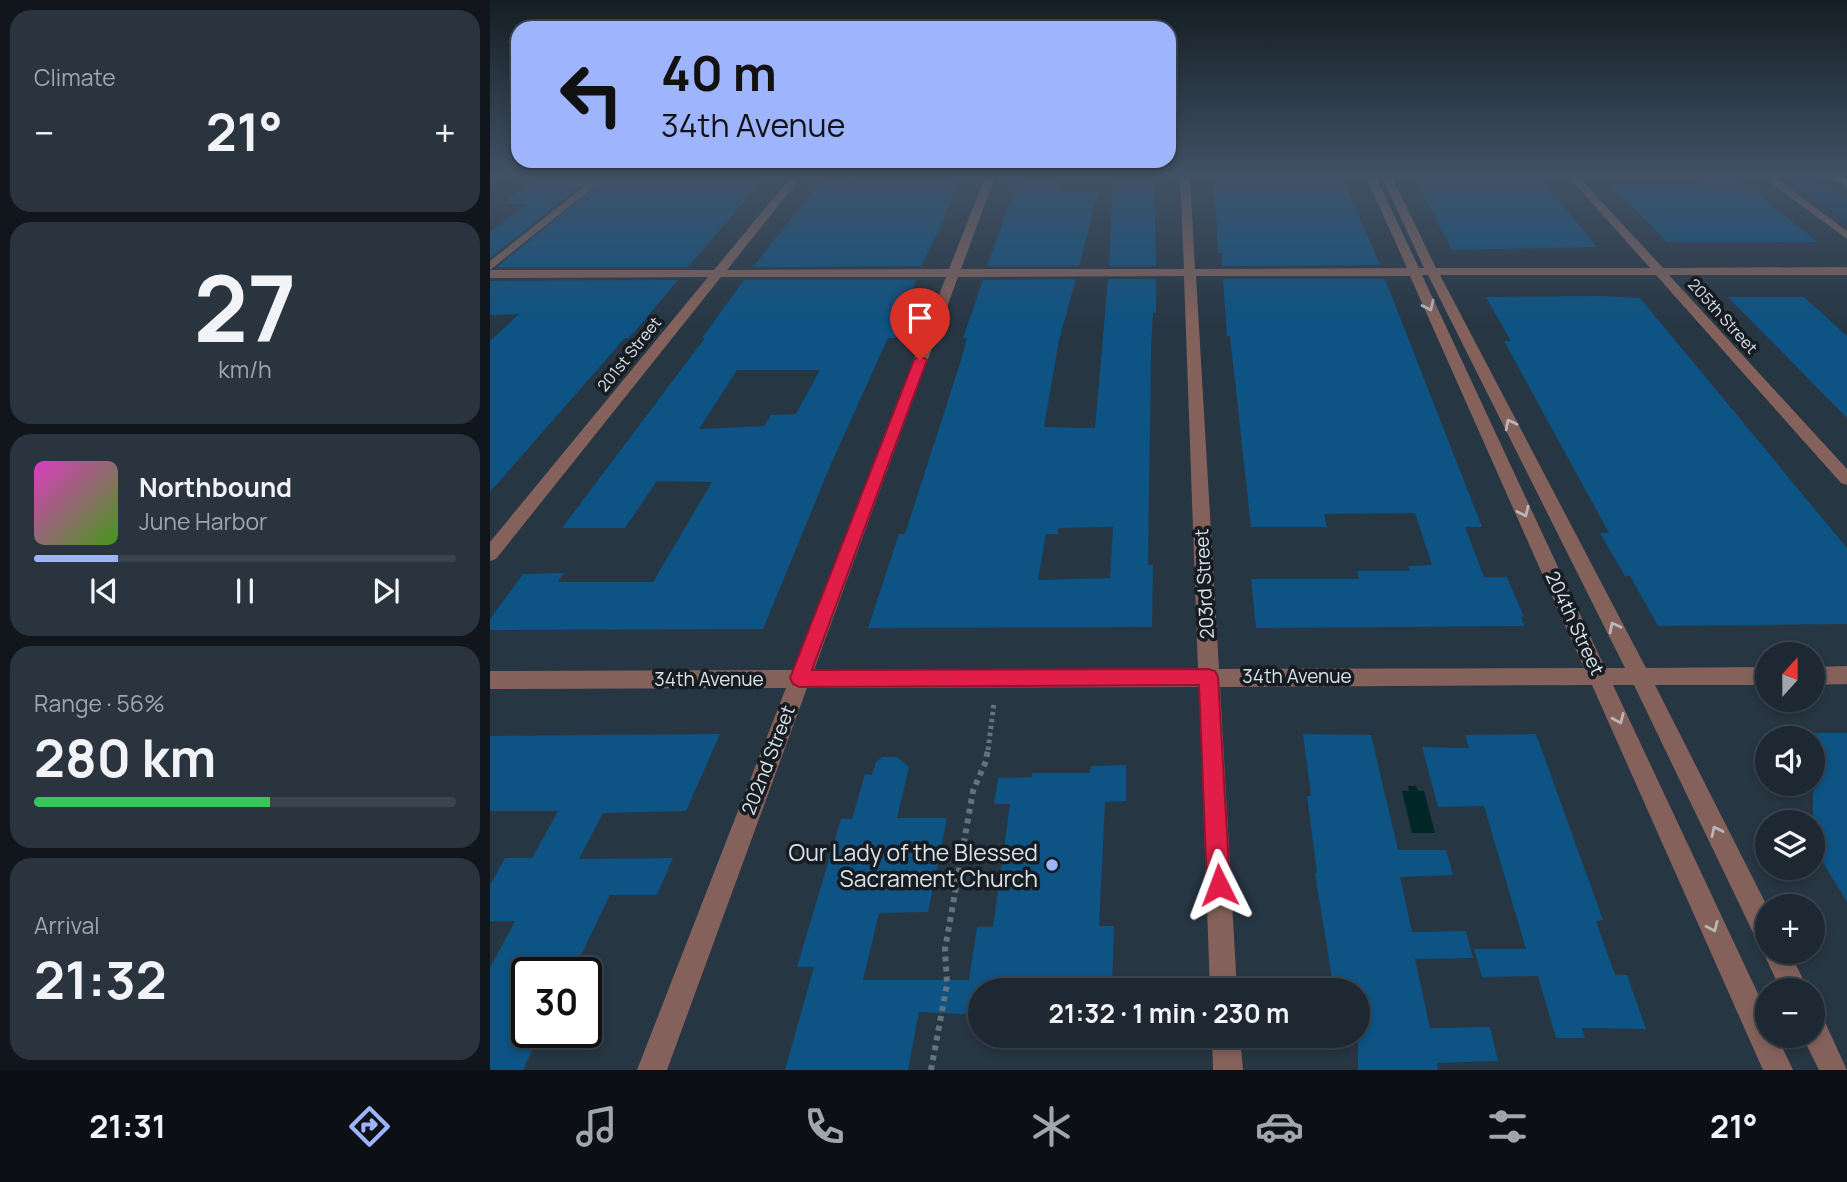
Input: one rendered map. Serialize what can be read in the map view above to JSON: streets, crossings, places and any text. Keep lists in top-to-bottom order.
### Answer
{
  "streets": {
    "street": [
      "205th Street",
      "201st Street",
      "203rd Street",
      "204th Street",
      "34th Avenue",
      "202nd Street"
    ]
  },
  "crossings": [
    ["203rd Street", "34th Avenue"],
    ["204th Street", "34th Avenue"],
    ["34th Avenue", "202nd Street"]
  ],
  "places": ["Our Lady of the Blessed Sacrament Church"],
  "north": "top",
  "page": {
    "tile": [
      "Climate",
      ["27", "km/h"],
      ["Range · 56%", "280 km"],
      ["Arrival", "21:32"]
    ],
    "turn": ["40 m", "34th Avenue"],
    "heat": ["−", "21°", "+"],
    "song": ["Northbound", "June Harbor"],
    "map_buttons": ["+", "−"],
    "limit": "30",
    "trip": "21:32 · 1 min · 230 m",
    "tabs": ["21:31", "21°"]
  }
}
